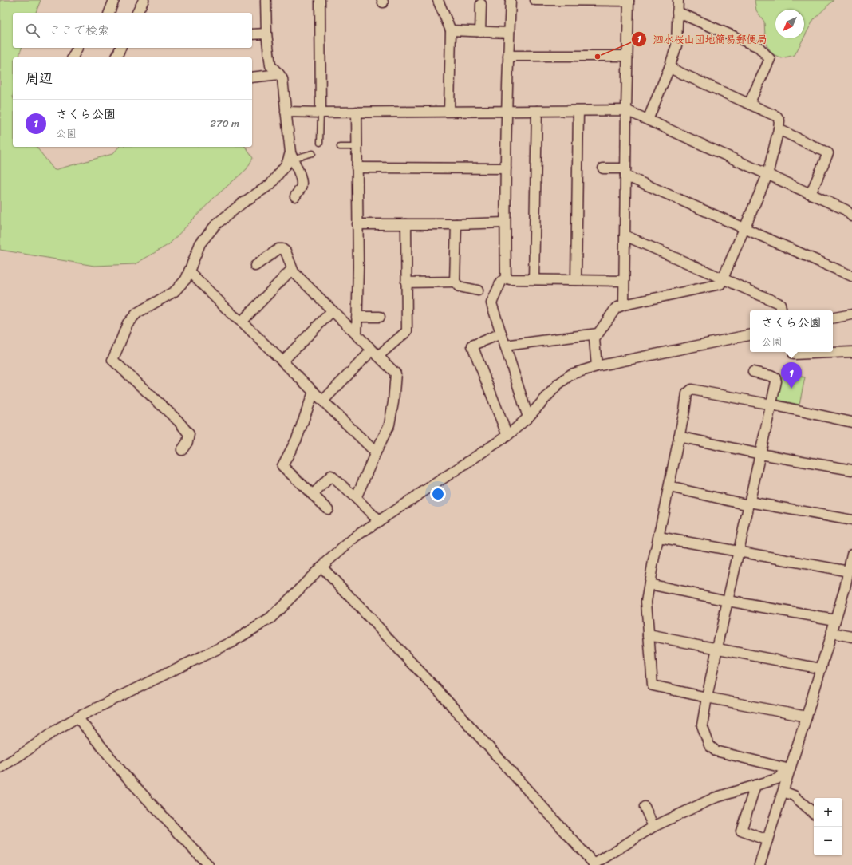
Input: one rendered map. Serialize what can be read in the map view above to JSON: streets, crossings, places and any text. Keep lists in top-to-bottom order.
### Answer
{
  "places": ["泗水桜山団地簡易郵便局"],
  "north": "bottom left",
  "page": {
    "search": "ここで検索",
    "heading": "周辺",
    "list": [
      {
        "mark": "1",
        "name": "さくら公園",
        "note": "公園",
        "value": "270 m"
      }
    ],
    "popup": ["さくら公園", "公園"],
    "pins": "1",
    "map_buttons": ["+", "−"]
  }
}
